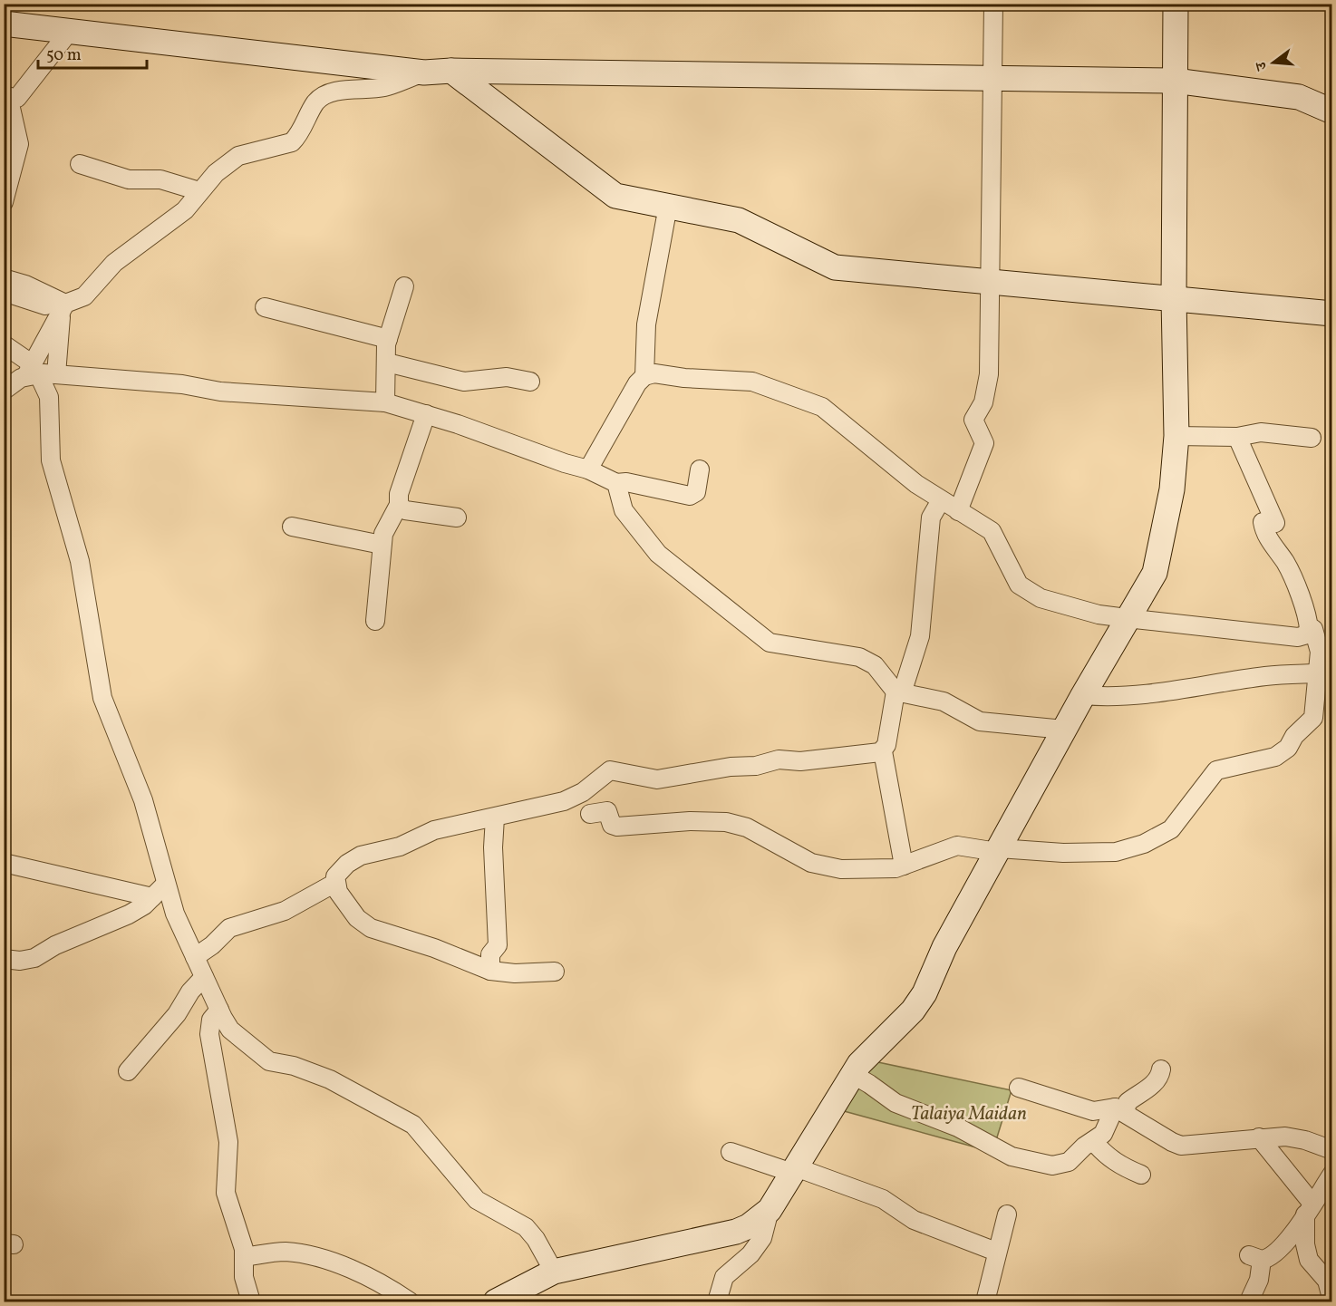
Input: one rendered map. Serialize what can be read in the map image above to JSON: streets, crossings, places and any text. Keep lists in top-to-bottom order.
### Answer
{
  "parks": ["Talaiya Maidan"],
  "scale_bar": "50 m",
  "north": "left"
}
